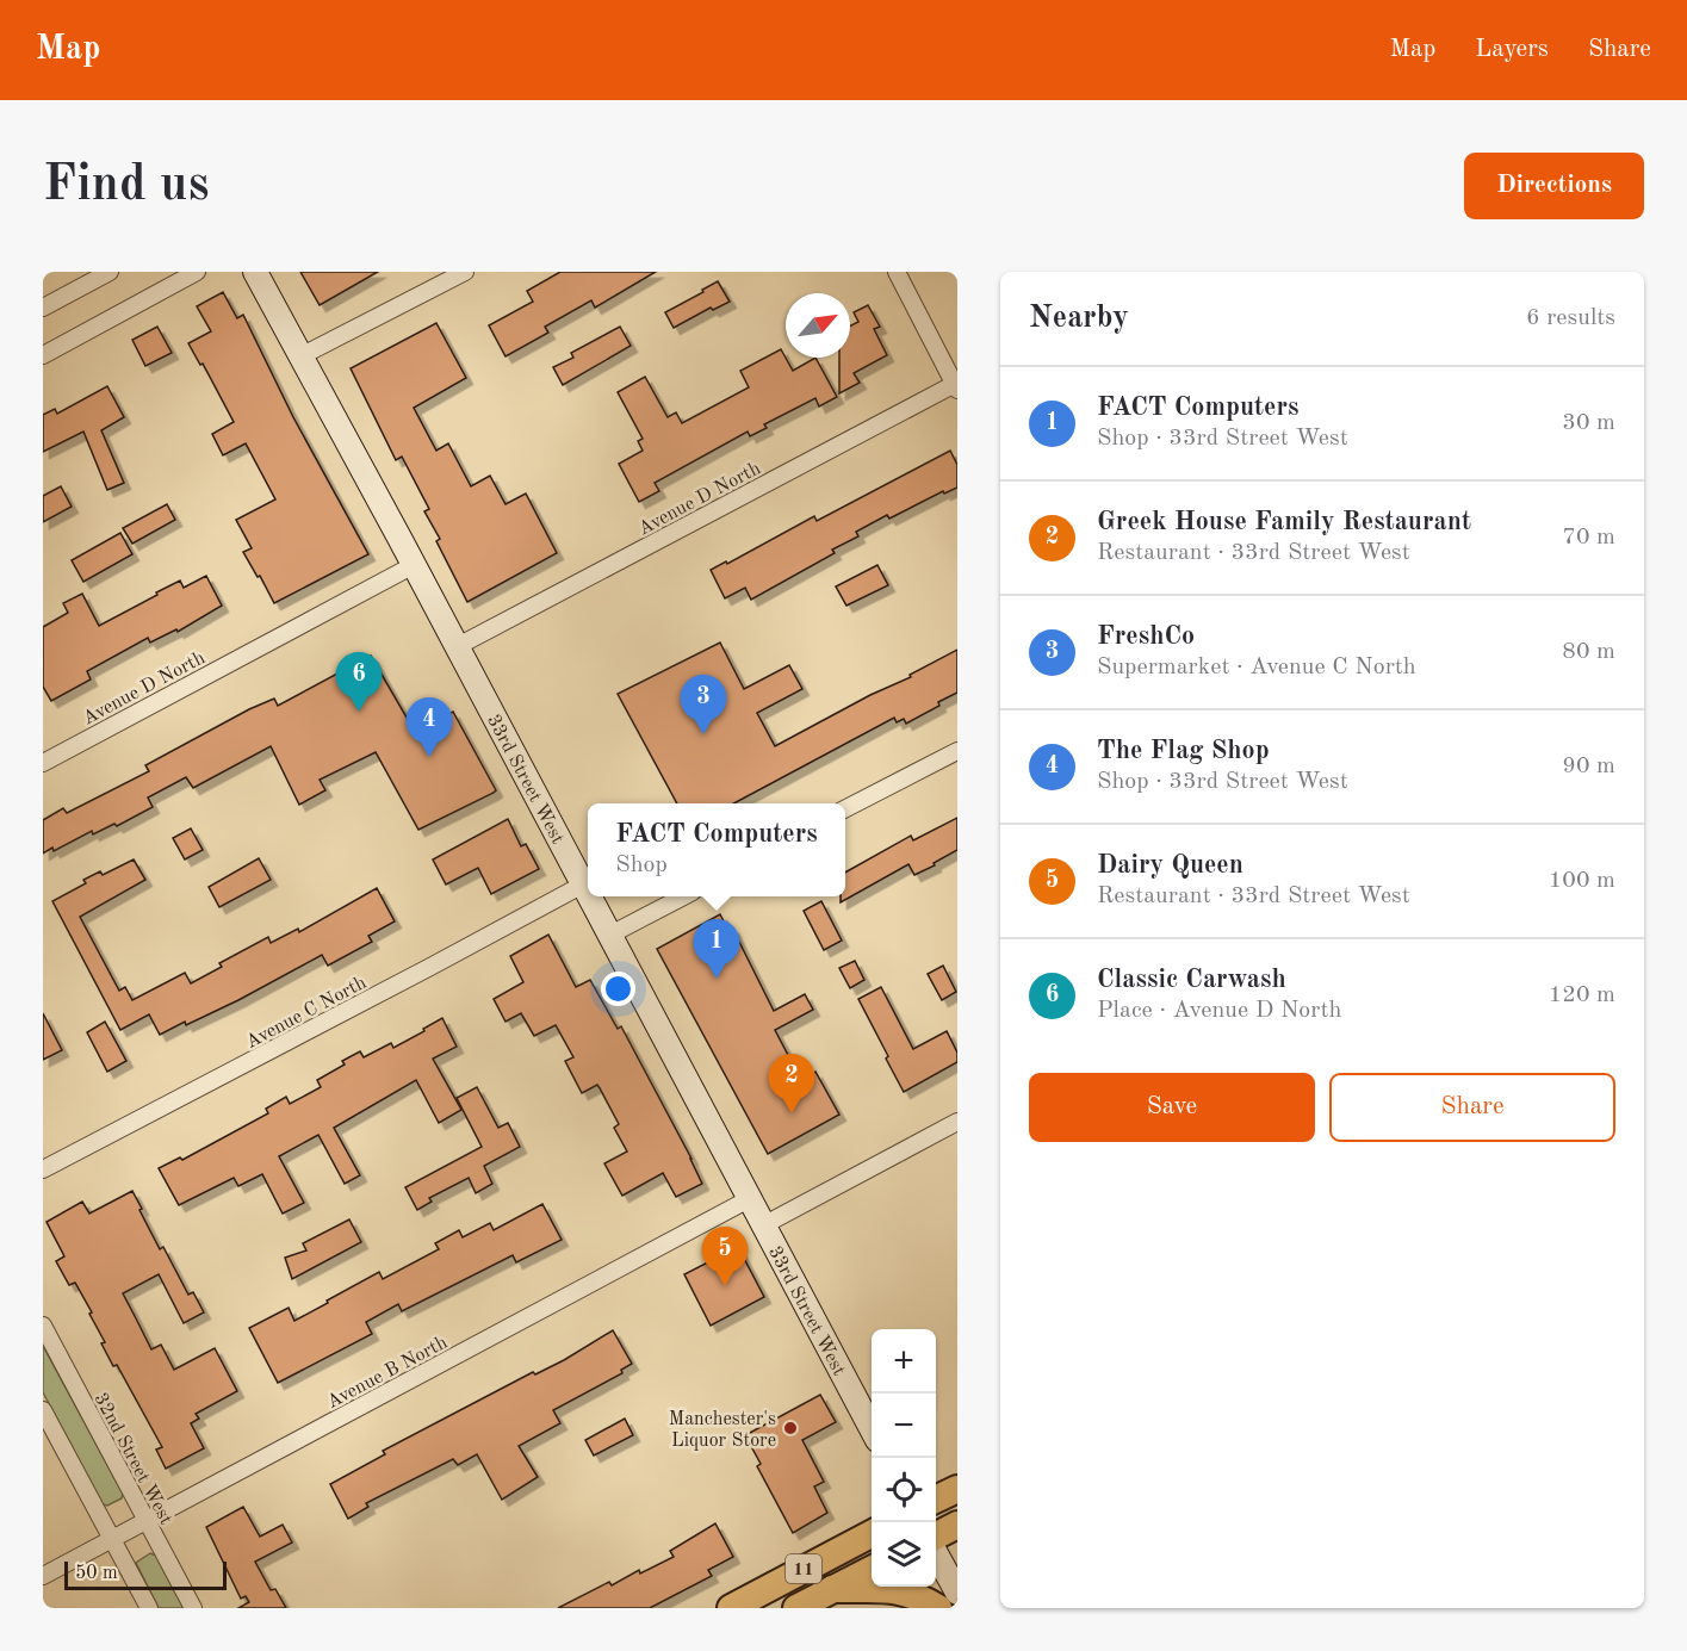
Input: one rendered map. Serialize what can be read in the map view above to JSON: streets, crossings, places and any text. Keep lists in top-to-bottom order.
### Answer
{
  "streets": {
    "main road": ["33rd Street West", "11"],
    "street": [
      "Avenue D North",
      "Avenue C North",
      "Avenue B North",
      "32nd Street West"
    ]
  },
  "crossings": [
    ["Avenue D North", "33rd Street West"],
    ["33rd Street West", "Avenue C North"],
    ["33rd Street West", "Avenue B North"],
    ["Avenue B North", "32nd Street West"]
  ],
  "places": ["Manchester's Liquor Store"],
  "scale_bar": "50 m",
  "north": "top right",
  "page": {
    "header": "Map",
    "nav": ["Map", "Layers", "Share"],
    "buttons": [
      "Directions",
      ["Save", "Share"]
    ],
    "title": "Find us",
    "heading": ["Nearby", "6 results"],
    "list": [
      {
        "mark": "1",
        "name": "FACT Computers",
        "note": "Shop · 33rd Street West",
        "value": "30 m"
      },
      {
        "mark": "2",
        "name": "Greek House Family Restaurant",
        "note": "Restaurant · 33rd Street West",
        "value": "70 m"
      },
      {
        "mark": "3",
        "name": "FreshCo",
        "note": "Supermarket · Avenue C North",
        "value": "80 m"
      },
      {
        "mark": "4",
        "name": "The Flag Shop",
        "note": "Shop · 33rd Street West",
        "value": "90 m"
      },
      {
        "mark": "5",
        "name": "Dairy Queen",
        "note": "Restaurant · 33rd Street West",
        "value": "100 m"
      },
      {
        "mark": "6",
        "name": "Classic Carwash",
        "note": "Place · Avenue D North",
        "value": "120 m"
      }
    ],
    "pins": [
      "6",
      "3",
      "4",
      "1",
      "2",
      "5"
    ],
    "popup": ["FACT Computers", "Shop"],
    "map_buttons": ["+", "−"],
    "scale": "50 m"
  }
}
